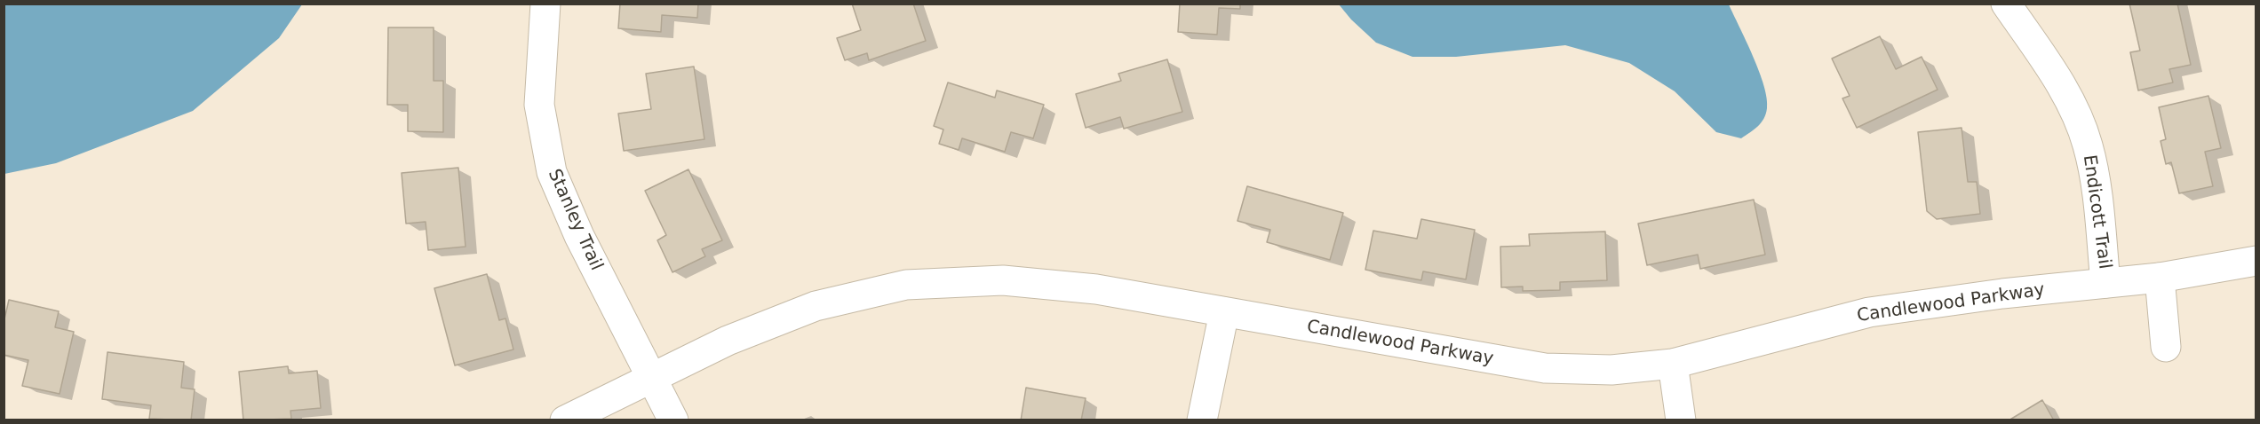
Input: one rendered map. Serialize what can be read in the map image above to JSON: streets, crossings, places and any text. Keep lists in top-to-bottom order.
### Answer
{
  "streets": {
    "street": ["Endicott Trail", "Stanley Trail", "Candlewood Parkway"]
  },
  "crossings": [
    ["Endicott Trail", "Candlewood Parkway"],
    ["Stanley Trail", "Candlewood Parkway"]
  ]
}
